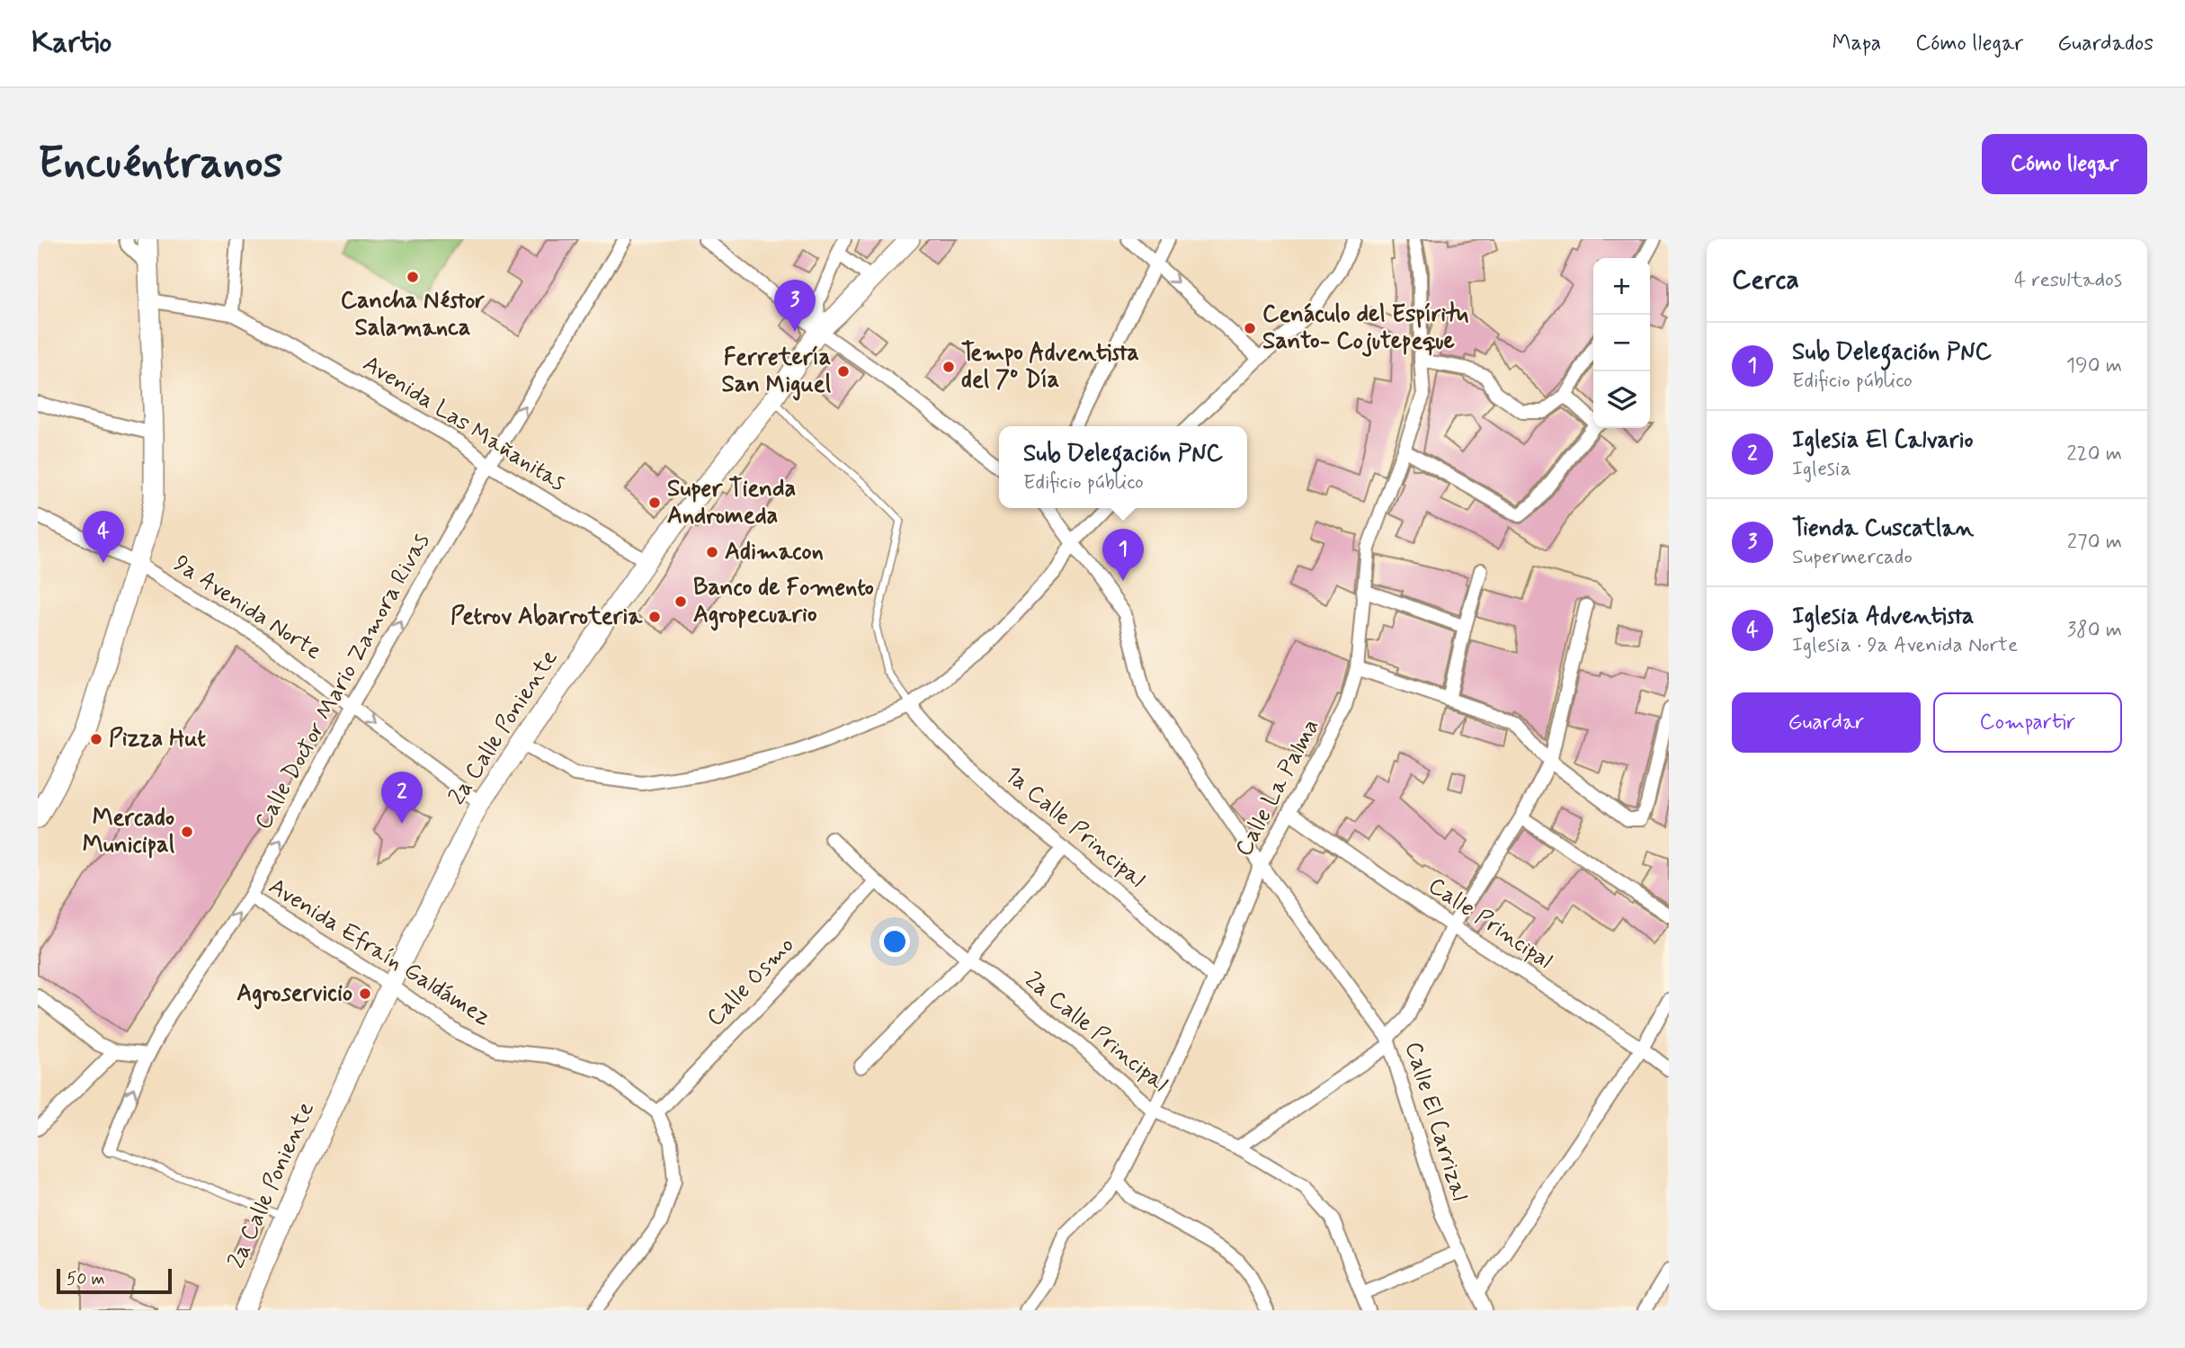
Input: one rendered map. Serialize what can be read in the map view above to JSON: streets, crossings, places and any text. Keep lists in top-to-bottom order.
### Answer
{
  "streets": {
    "street": [
      "Avenida Las Mañanitas",
      "9a Avenida Norte",
      "Calle Doctor Mario Zamora Rivas",
      "2a Calle Poniente",
      "Calle La Palma",
      "1a Calle Principal",
      "Calle Principal",
      "Avenida Efraín Galdámez",
      "Calle Osmo",
      "2a Calle Principal",
      "Calle El Carrizal"
    ]
  },
  "crossings": [
    ["Avenida Las Mañanitas", "Calle Doctor Mario Zamora Rivas"],
    ["Avenida Las Mañanitas", "2a Calle Poniente"],
    ["9a Avenida Norte", "Calle Doctor Mario Zamora Rivas"],
    ["9a Avenida Norte", "2a Calle Poniente"],
    ["Calle Doctor Mario Zamora Rivas", "Avenida Efraín Galdámez"],
    ["2a Calle Poniente", "Avenida Efraín Galdámez"],
    ["Calle La Palma", "1a Calle Principal"],
    ["Calle La Palma", "Calle Principal"],
    ["Calle La Palma", "2a Calle Principal"],
    ["Calle La Palma", "Calle El Carrizal"],
    ["Avenida Efraín Galdámez", "Calle Osmo"],
    ["Calle Osmo", "2a Calle Principal"]
  ],
  "one_way": ["Calle Doctor Mario Zamora Rivas"],
  "places": [
    "Cancha Néstor Salamanca",
    "Cenáculo del Espíritu Santo- Cojutepeque",
    "Tempo Adventista del 7º Día",
    "Ferretería San Miguel",
    "Super Tienda Andromeda",
    "Adimacon",
    "Banco de Fomento Agropecuario",
    "Petrov Abarroteria",
    "Pizza Hut",
    "Mercado Municipal",
    "Agroservicio"
  ],
  "scale_bar": "50 m",
  "page": {
    "header": "Kartio",
    "nav": ["Mapa", "Cómo llegar", "Guardados"],
    "buttons": [
      "Cómo llegar",
      ["Guardar", "Compartir"]
    ],
    "title": "Encuéntranos",
    "heading": ["Cerca", "4 resultados"],
    "map_buttons": ["+", "−"],
    "pins": [
      "3",
      "4",
      "1",
      "2"
    ],
    "list": [
      {
        "mark": "1",
        "name": "Sub Delegación PNC",
        "note": "Edificio público",
        "value": "190 m"
      },
      {
        "mark": "2",
        "name": "Iglesia El Calvario",
        "note": "Iglesia",
        "value": "220 m"
      },
      {
        "mark": "3",
        "name": "Tienda Cuscatlan",
        "note": "Supermercado",
        "value": "270 m"
      },
      {
        "mark": "4",
        "name": "Iglesia Adventista",
        "note": "Iglesia · 9a Avenida Norte",
        "value": "380 m"
      }
    ],
    "popup": ["Sub Delegación PNC", "Edificio público"],
    "scale": "50 m"
  }
}
